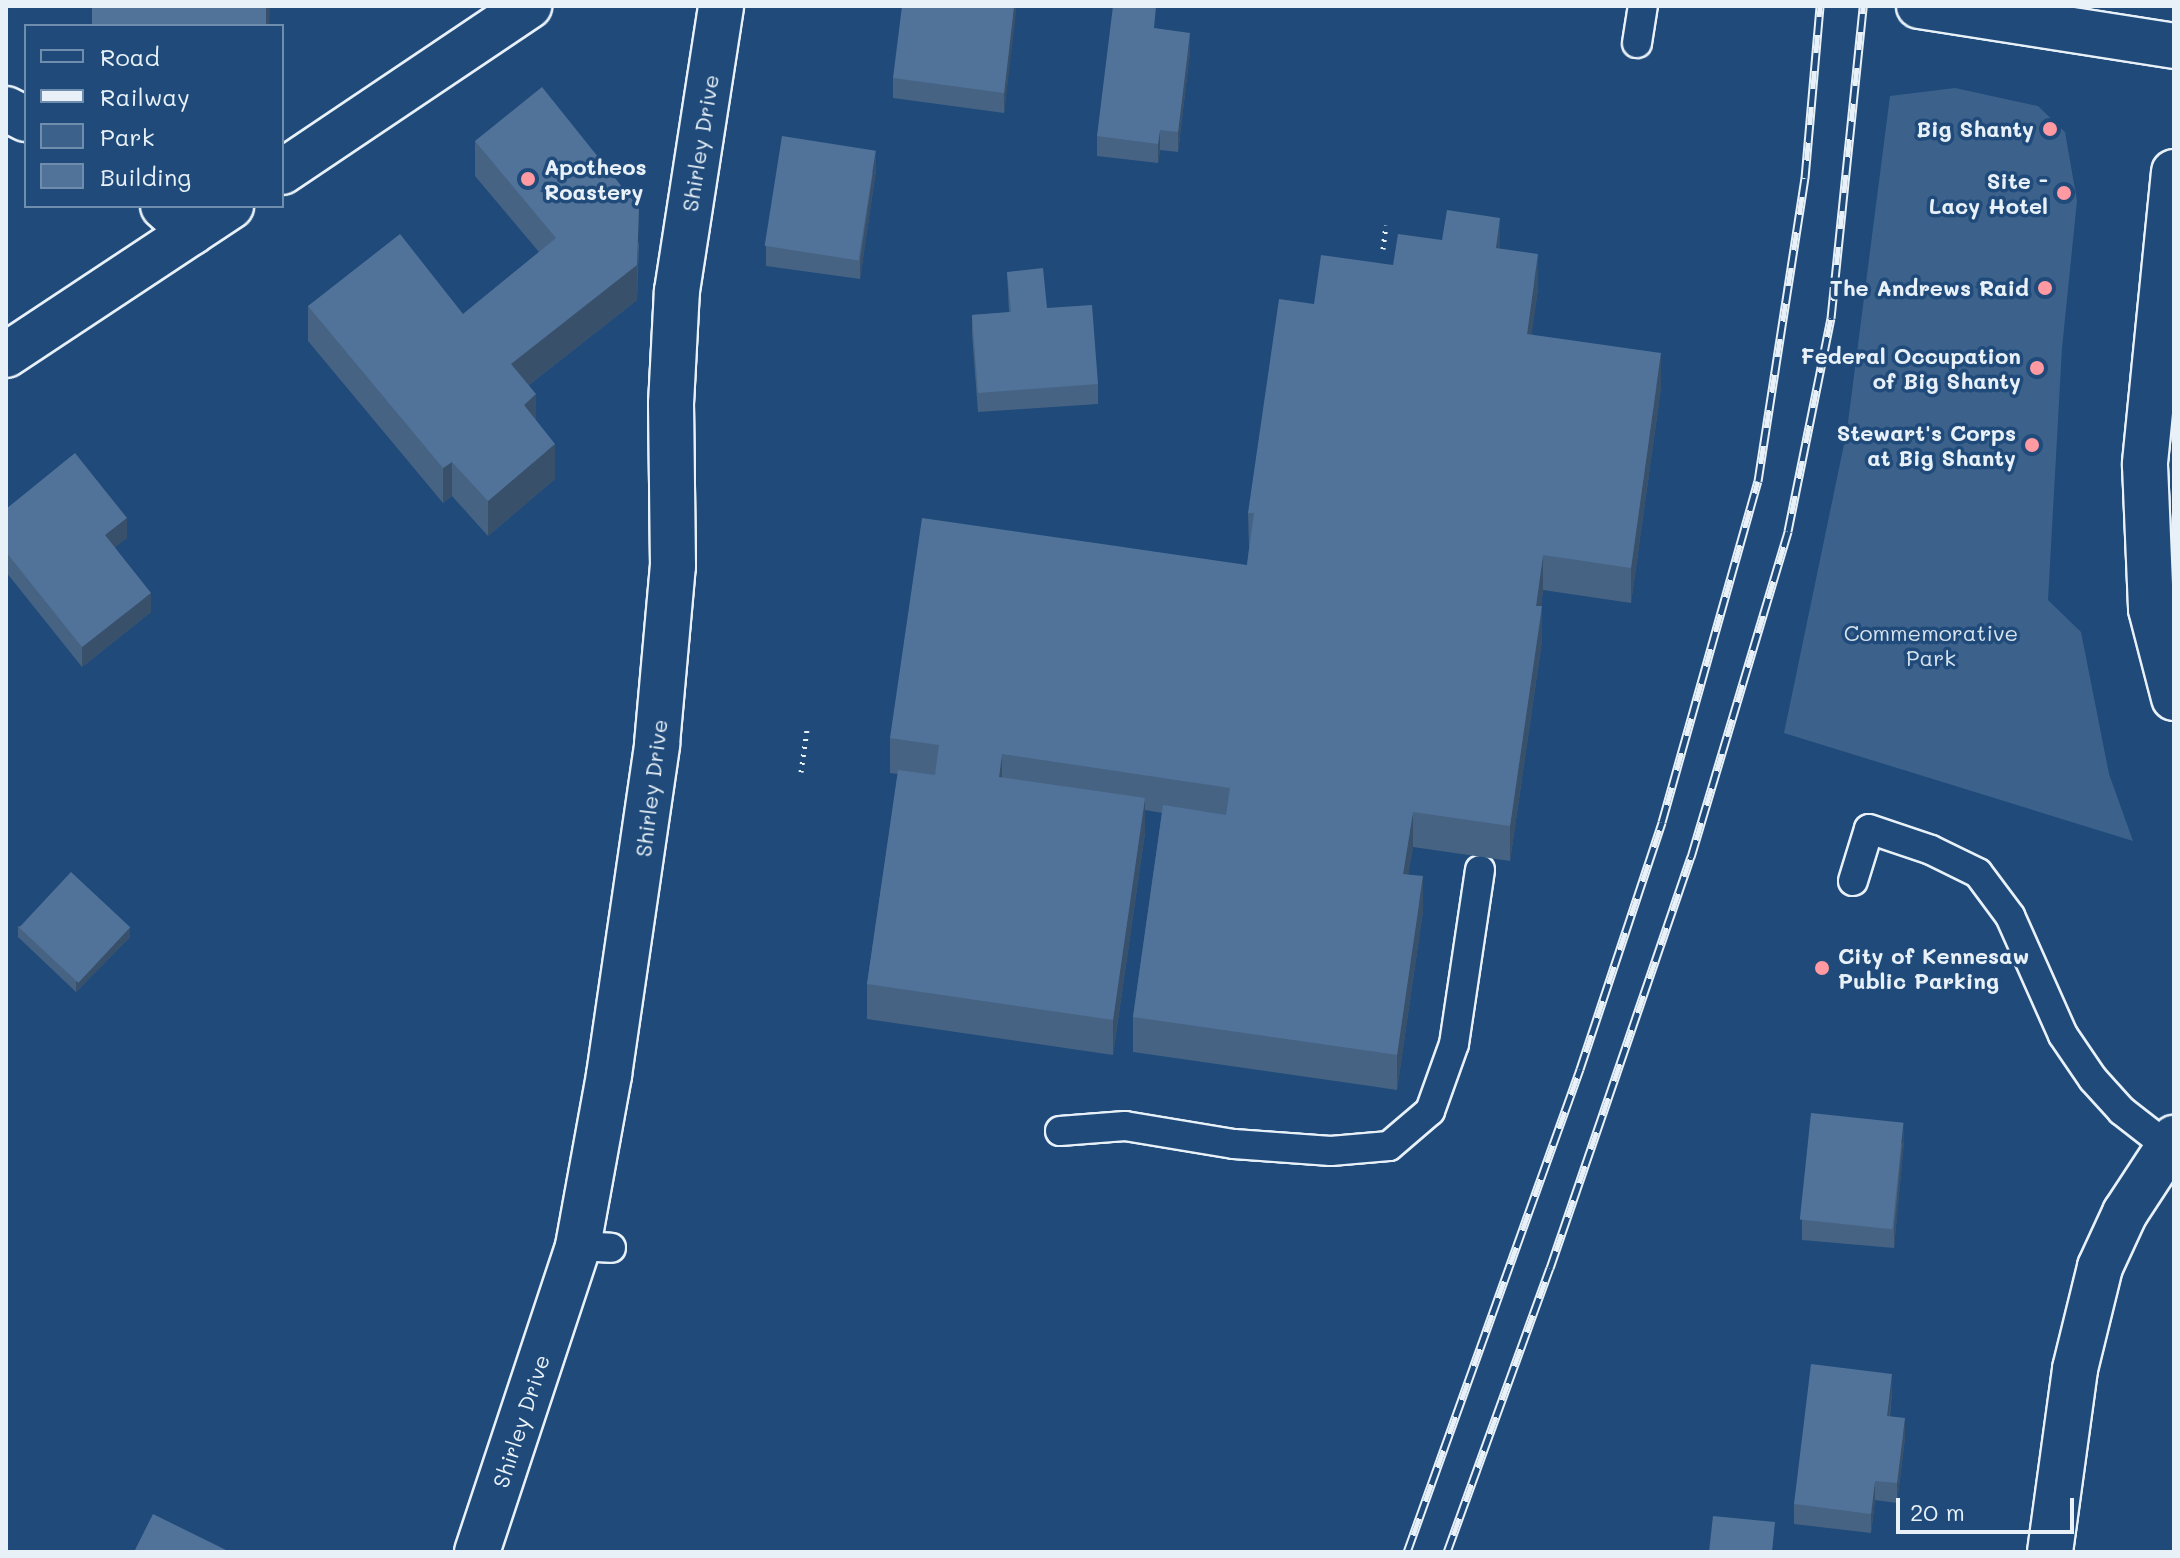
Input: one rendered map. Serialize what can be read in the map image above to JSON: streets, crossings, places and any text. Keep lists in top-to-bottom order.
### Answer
{
  "streets": {
    "street": ["Shirley Drive"]
  },
  "parks": ["Commemorative Park"],
  "places": [
    "Big Shanty",
    "Apotheos Roastery",
    "Site - Lacy Hotel",
    "The Andrews Raid",
    "Federal Occupation of Big Shanty",
    "Stewart's Corps at Big Shanty",
    "City of Kennesaw Public Parking"
  ],
  "legend": [
    "Road",
    "Railway",
    "Park",
    "Building"
  ],
  "scale_bar": "20 m"
}
